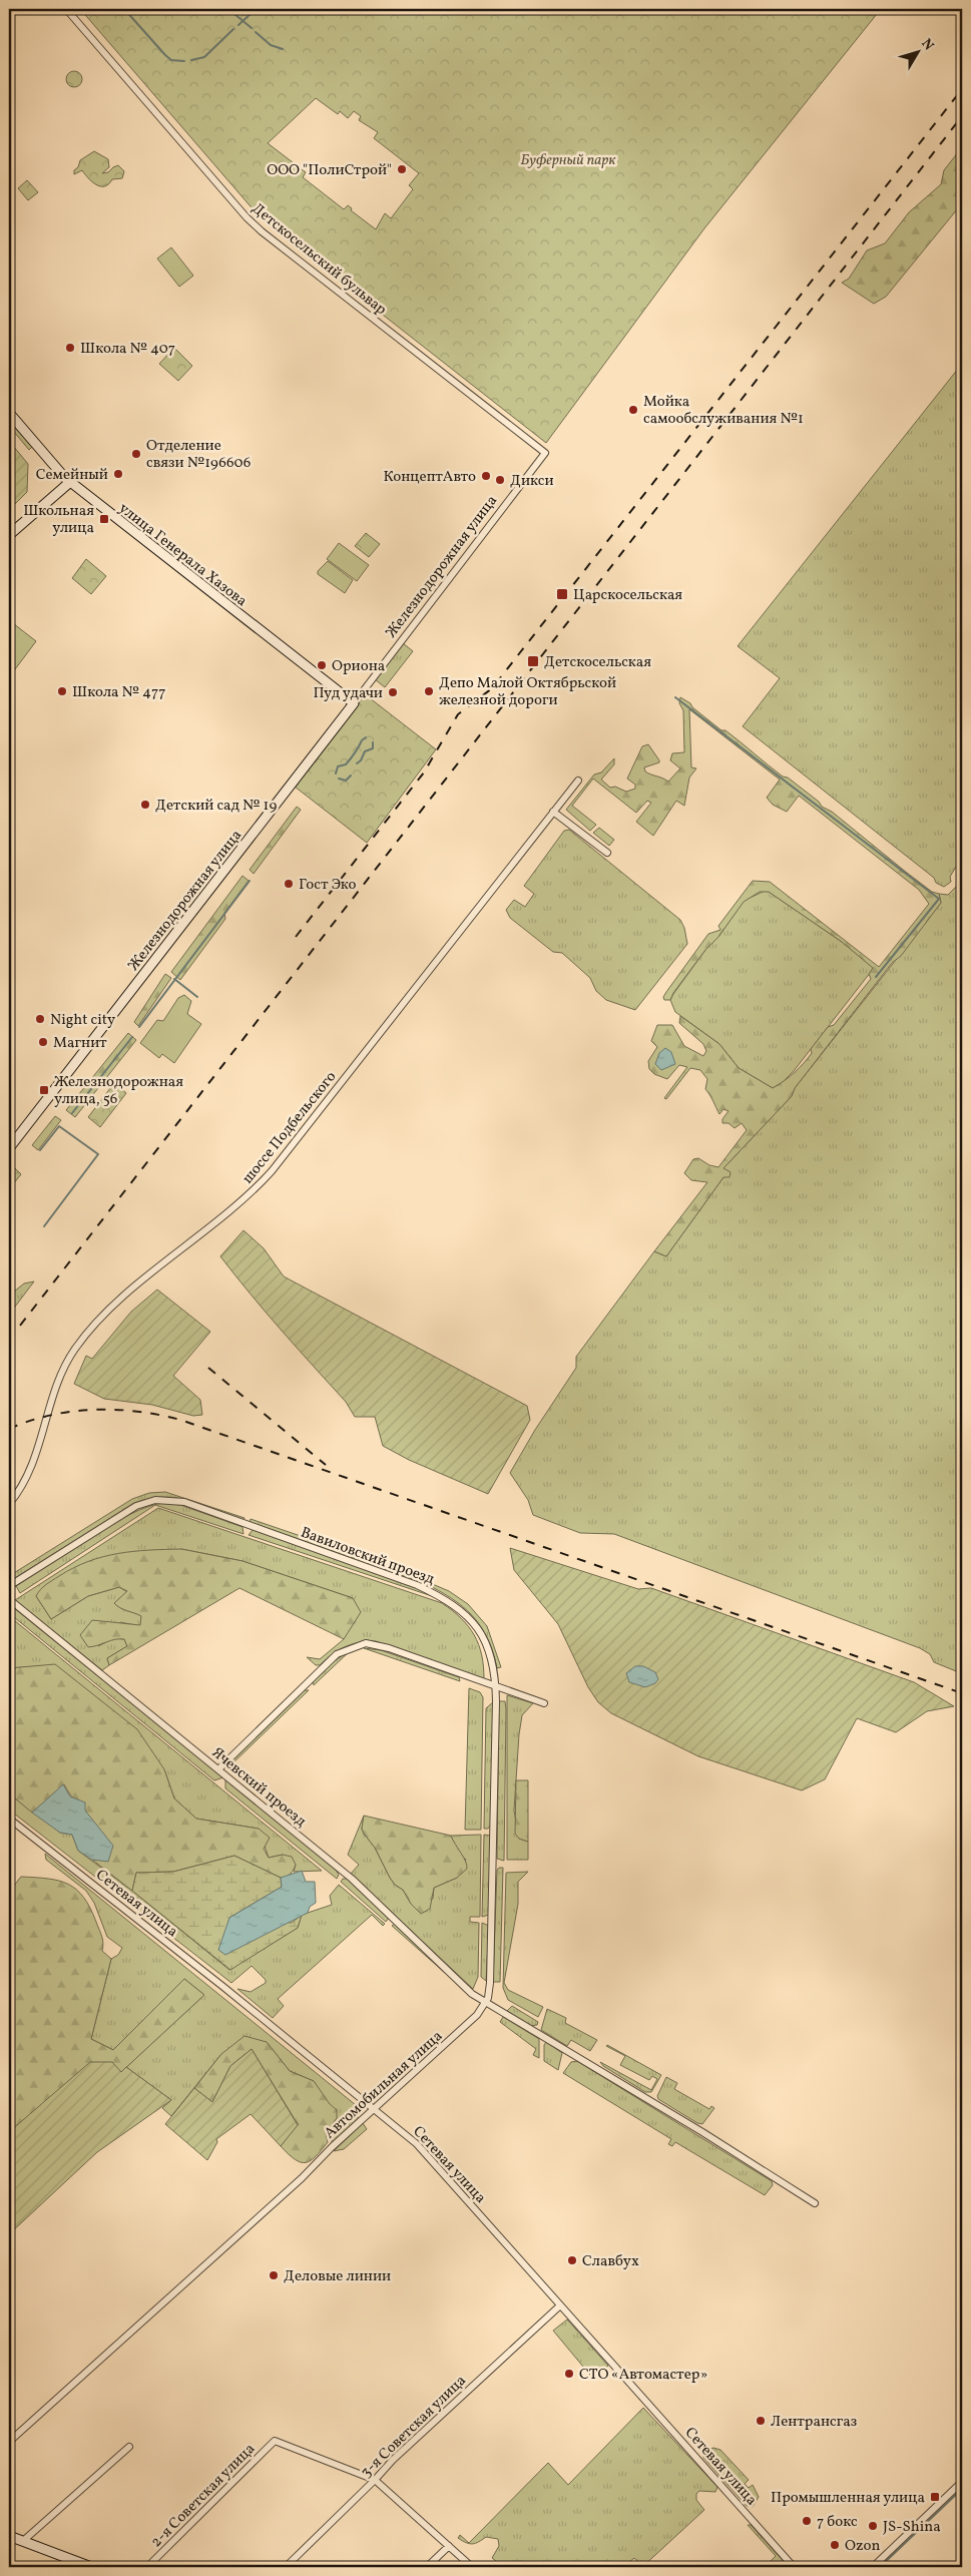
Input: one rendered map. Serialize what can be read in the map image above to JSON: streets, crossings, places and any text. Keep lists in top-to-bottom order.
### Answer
{
  "streets": {
    "street": [
      "Детскосельский бульвар",
      "улица Генерала Хазова",
      "Железнодорожная улица",
      "шоссе Подбельского",
      "Вавиловский проезд",
      "Ячевский проезд",
      "Сетевая улица",
      "Автомобильная улица",
      "3-я Советская улица",
      "2-я Советская улица"
    ]
  },
  "crossings": [
    ["Детскосельский бульвар", "Железнодорожная улица"],
    ["улица Генерала Хазова", "Железнодорожная улица"],
    ["Вавиловский проезд", "Ячевский проезд"],
    ["Вавиловский проезд", "Автомобильная улица"],
    ["Ячевский проезд", "Автомобильная улица"],
    ["Сетевая улица", "Автомобильная улица"],
    ["Сетевая улица", "3-я Советская улица"],
    ["3-я Советская улица", "2-я Советская улица"]
  ],
  "parks": ["Буферный парк"],
  "places": {
    "other": [
      "ООО \"ПолиСтрой\"",
      "Школа № 407",
      "Мойка самообслуживания №1",
      "Отделение связи №196606",
      "Семейный",
      "КонцептАвто",
      "Дикси",
      "Ориона",
      "Школа № 477",
      "Депо Малой Октябрьской железной дороги",
      "Пуд удачи",
      "Детский сад № 19",
      "Гост Эко",
      "Night city",
      "Магнит",
      "Славбух",
      "Деловые линии",
      "СТО «Автомастер»",
      "Лентрансгаз",
      "7 бокс",
      "JS-Shina",
      "Ozon"
    ],
    "transit": [
      "Школьная улица",
      "Царскосельская",
      "Детскосельская",
      "Железнодорожная улица, 56",
      "Промышленная улица"
    ]
  },
  "north": "top right"
}
